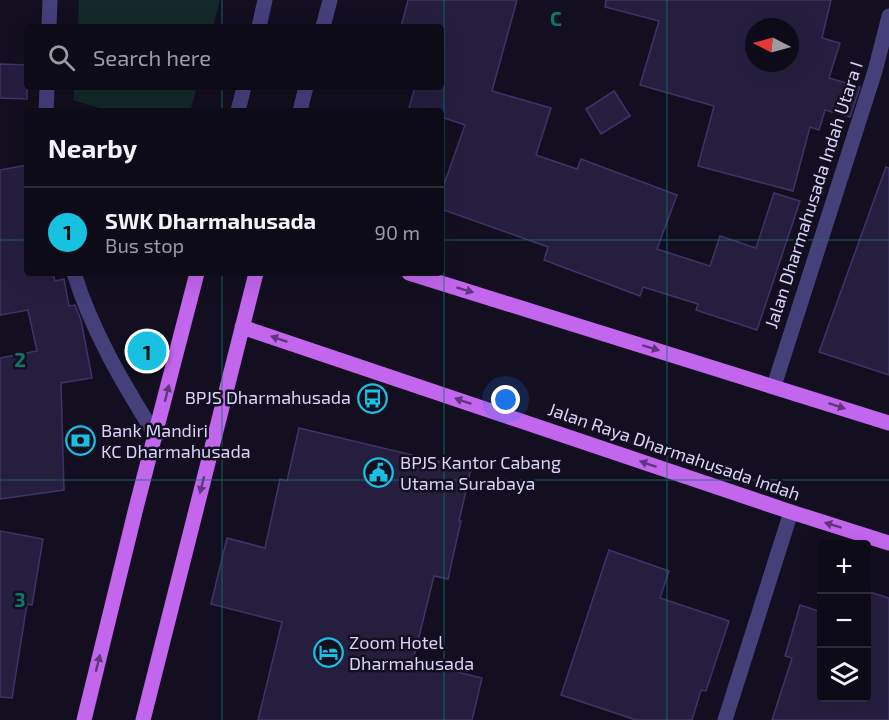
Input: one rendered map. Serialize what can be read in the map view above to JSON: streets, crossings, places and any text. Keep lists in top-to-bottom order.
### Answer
{
  "streets": {
    "main road": ["Jalan Raya Dharmahusada Indah"],
    "street": ["Jalan Dharmahusada Indah Utara I"]
  },
  "places": {
    "bus stop": ["BPJS Dharmahusada"],
    "bank": ["Bank Mandiri KC Dharmahusada"],
    "public building": ["BPJS Kantor Cabang Utama Surabaya"],
    "hotel": ["Zoom Hotel Dharmahusada"]
  },
  "north": "left",
  "page": {
    "search": "Search here",
    "heading": "Nearby",
    "list": [
      {
        "mark": "1",
        "name": "SWK Dharmahusada",
        "note": "Bus stop",
        "value": "90 m"
      }
    ],
    "pins": "1",
    "map_buttons": ["+", "−"]
  },
  "grid": {
    "columns": ["C"],
    "rows": ["2", "3"]
  }
}
